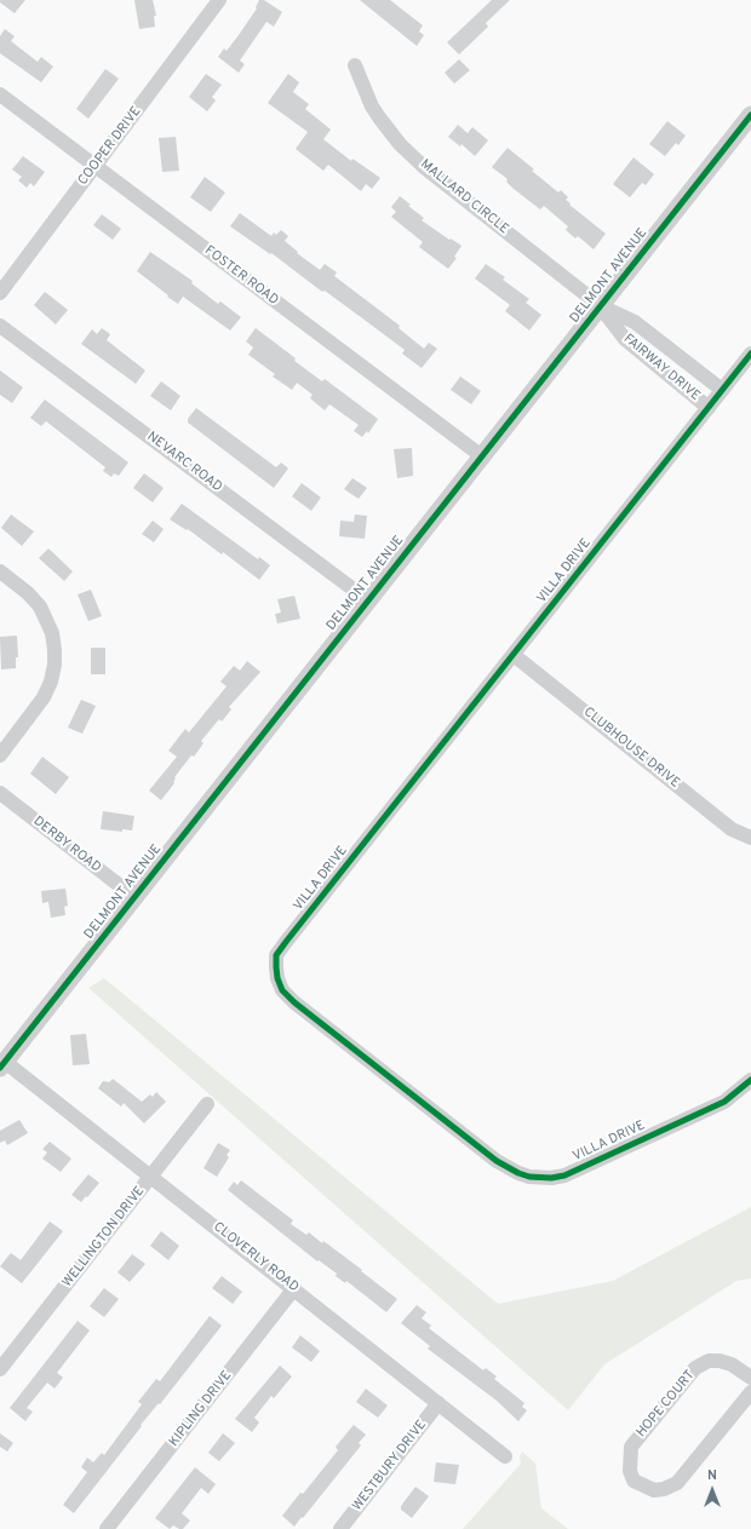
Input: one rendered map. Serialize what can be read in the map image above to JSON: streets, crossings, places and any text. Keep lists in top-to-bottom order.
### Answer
{
  "streets": {
    "street": [
      "COOPER DRIVE",
      "MALLARD CIRCLE",
      "FOSTER ROAD",
      "DELMONT AVENUE",
      "FAIRWAY DRIVE",
      "NEVARC ROAD",
      "VILLA DRIVE",
      "CLUBHOUSE DRIVE",
      "DERBY ROAD",
      "WELLINGTON DRIVE",
      "CLOVERLY ROAD",
      "HOPE COURT",
      "KIPLING DRIVE",
      "WESTBURY DRIVE"
    ]
  },
  "crossings": [
    ["COOPER DRIVE", "FOSTER ROAD"],
    ["MALLARD CIRCLE", "DELMONT AVENUE"],
    ["MALLARD CIRCLE", "FAIRWAY DRIVE"],
    ["FOSTER ROAD", "DELMONT AVENUE"],
    ["DELMONT AVENUE", "FAIRWAY DRIVE"],
    ["DELMONT AVENUE", "NEVARC ROAD"],
    ["DELMONT AVENUE", "DERBY ROAD"],
    ["DELMONT AVENUE", "CLOVERLY ROAD"],
    ["FAIRWAY DRIVE", "VILLA DRIVE"],
    ["VILLA DRIVE", "CLUBHOUSE DRIVE"],
    ["WELLINGTON DRIVE", "CLOVERLY ROAD"],
    ["CLOVERLY ROAD", "KIPLING DRIVE"],
    ["CLOVERLY ROAD", "WESTBURY DRIVE"]
  ],
  "north": "top"
}
